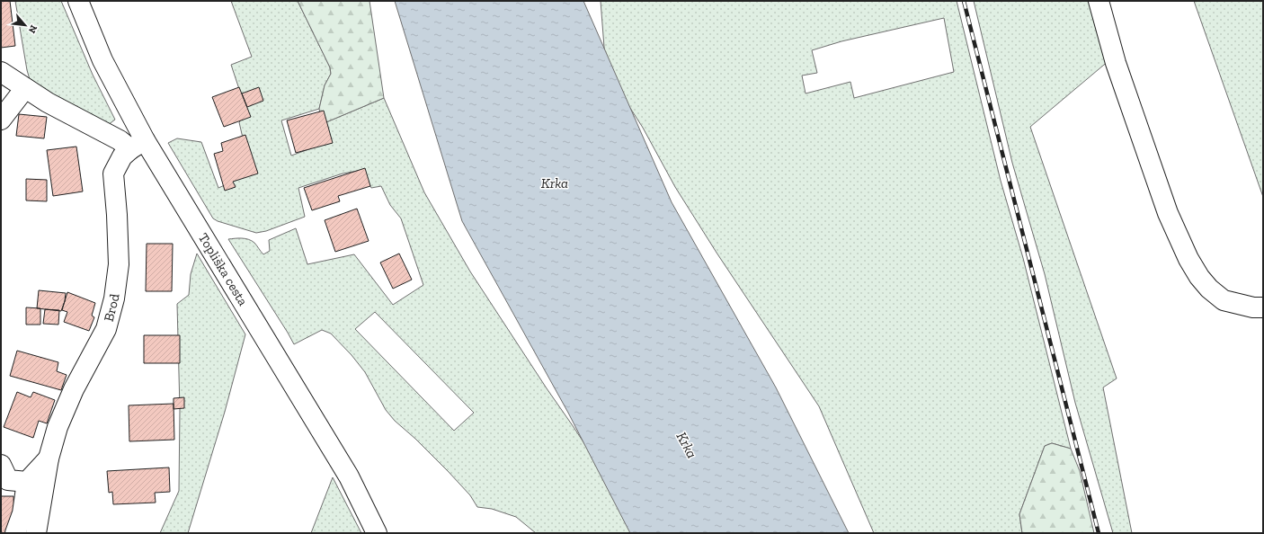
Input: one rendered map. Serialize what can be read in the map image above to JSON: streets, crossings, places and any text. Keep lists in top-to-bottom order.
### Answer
{
  "streets": {
    "street": ["Topliška cesta", "Brod"]
  },
  "crossings": [
    ["Topliška cesta", "Brod"]
  ],
  "water": ["Krka"],
  "north": "bottom right"
}
